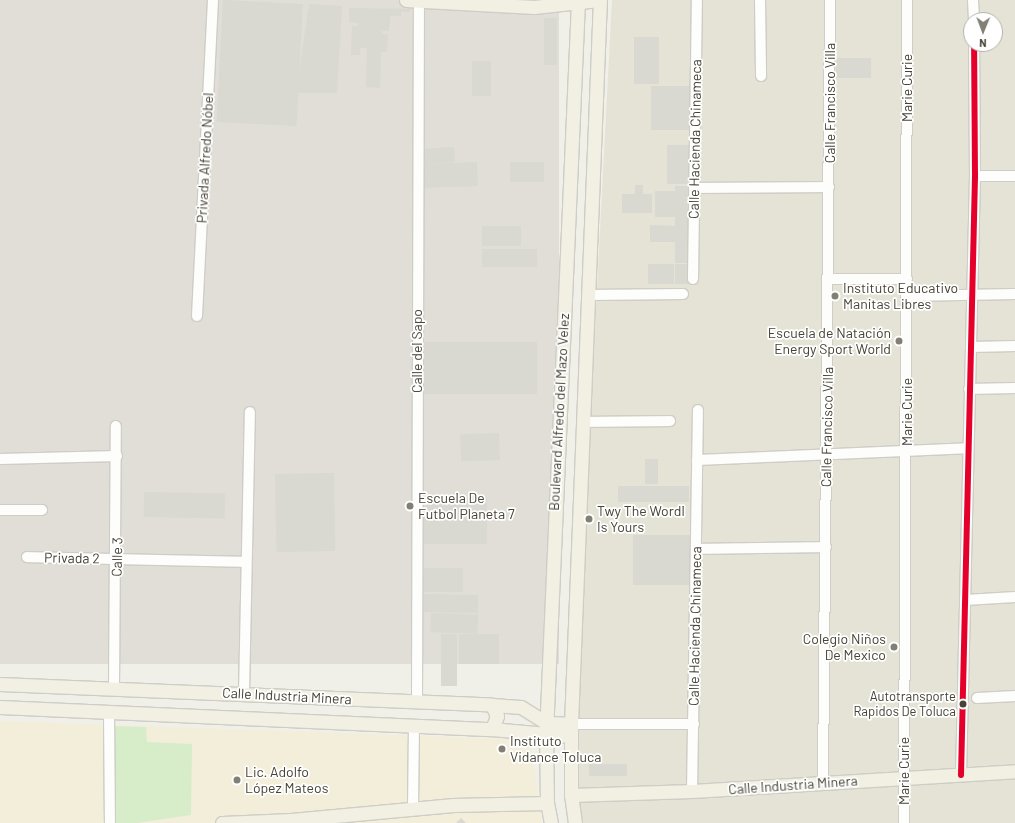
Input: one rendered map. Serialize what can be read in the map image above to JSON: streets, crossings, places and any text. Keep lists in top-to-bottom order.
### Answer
{
  "streets": {
    "main road": ["Boulevard Alfredo del Mazo Velez", "Calle Industria Minera"],
    "street": [
      "Marie Curie",
      "Calle Francisco Villa",
      "Calle Hacienda Chinameca",
      "Privada Alfredo Nóbel",
      "Calle del Sapo",
      "Calle 3",
      "Privada 2"
    ]
  },
  "crossings": [
    ["Marie Curie", "Calle Industria Minera"],
    ["Calle Francisco Villa", "Calle Industria Minera"],
    ["Calle Hacienda Chinameca", "Calle Industria Minera"],
    ["Calle del Sapo", "Calle Industria Minera"],
    ["Boulevard Alfredo del Mazo Velez", "Calle Industria Minera"],
    ["Calle 3", "Privada 2"],
    ["Calle 3", "Calle Industria Minera"]
  ],
  "places": [
    "Instituto Educativo Manitas Libres",
    "Escuela de Natación Energy Sport World",
    "Escuela De Futbol Planeta 7",
    "Twy The Wordl Is Yours",
    "Colegio Niños De Mexico",
    "Autotransporte Rapidos De Toluca",
    "Instituto Vidance Toluca",
    "Lic. Adolfo López Mateos"
  ],
  "north": "bottom"
}
